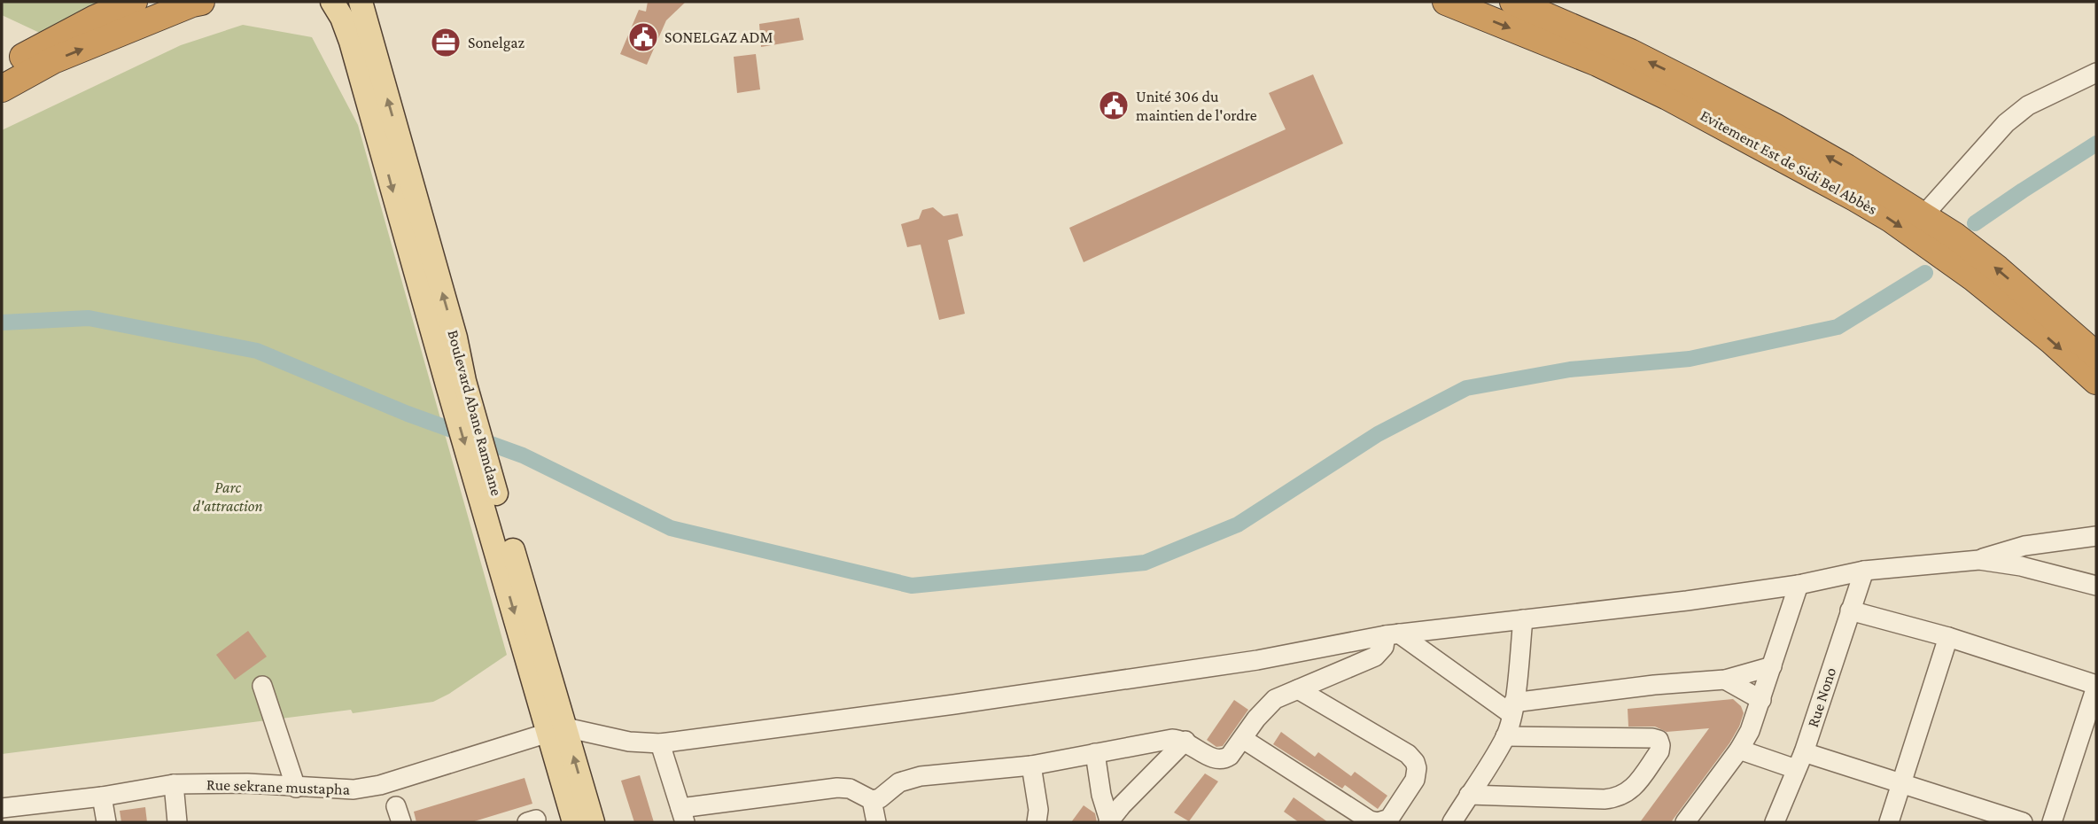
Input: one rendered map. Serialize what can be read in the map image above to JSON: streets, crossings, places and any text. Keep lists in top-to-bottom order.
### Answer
{
  "streets": {
    "highway": ["Evitement Est de Sidi Bel Abbès"],
    "main road": ["Boulevard Abane Ramdane"],
    "street": ["Rue Nono", "Rue sekrane mustapha"]
  },
  "crossings": [
    ["Boulevard Abane Ramdane", "Rue sekrane mustapha"]
  ],
  "parks": ["Parc d'attraction"],
  "places": {
    "public building": ["SONELGAZ ADM", "Unité 306 du maintien de l'ordre"],
    "office": ["Sonelgaz"]
  }
}
